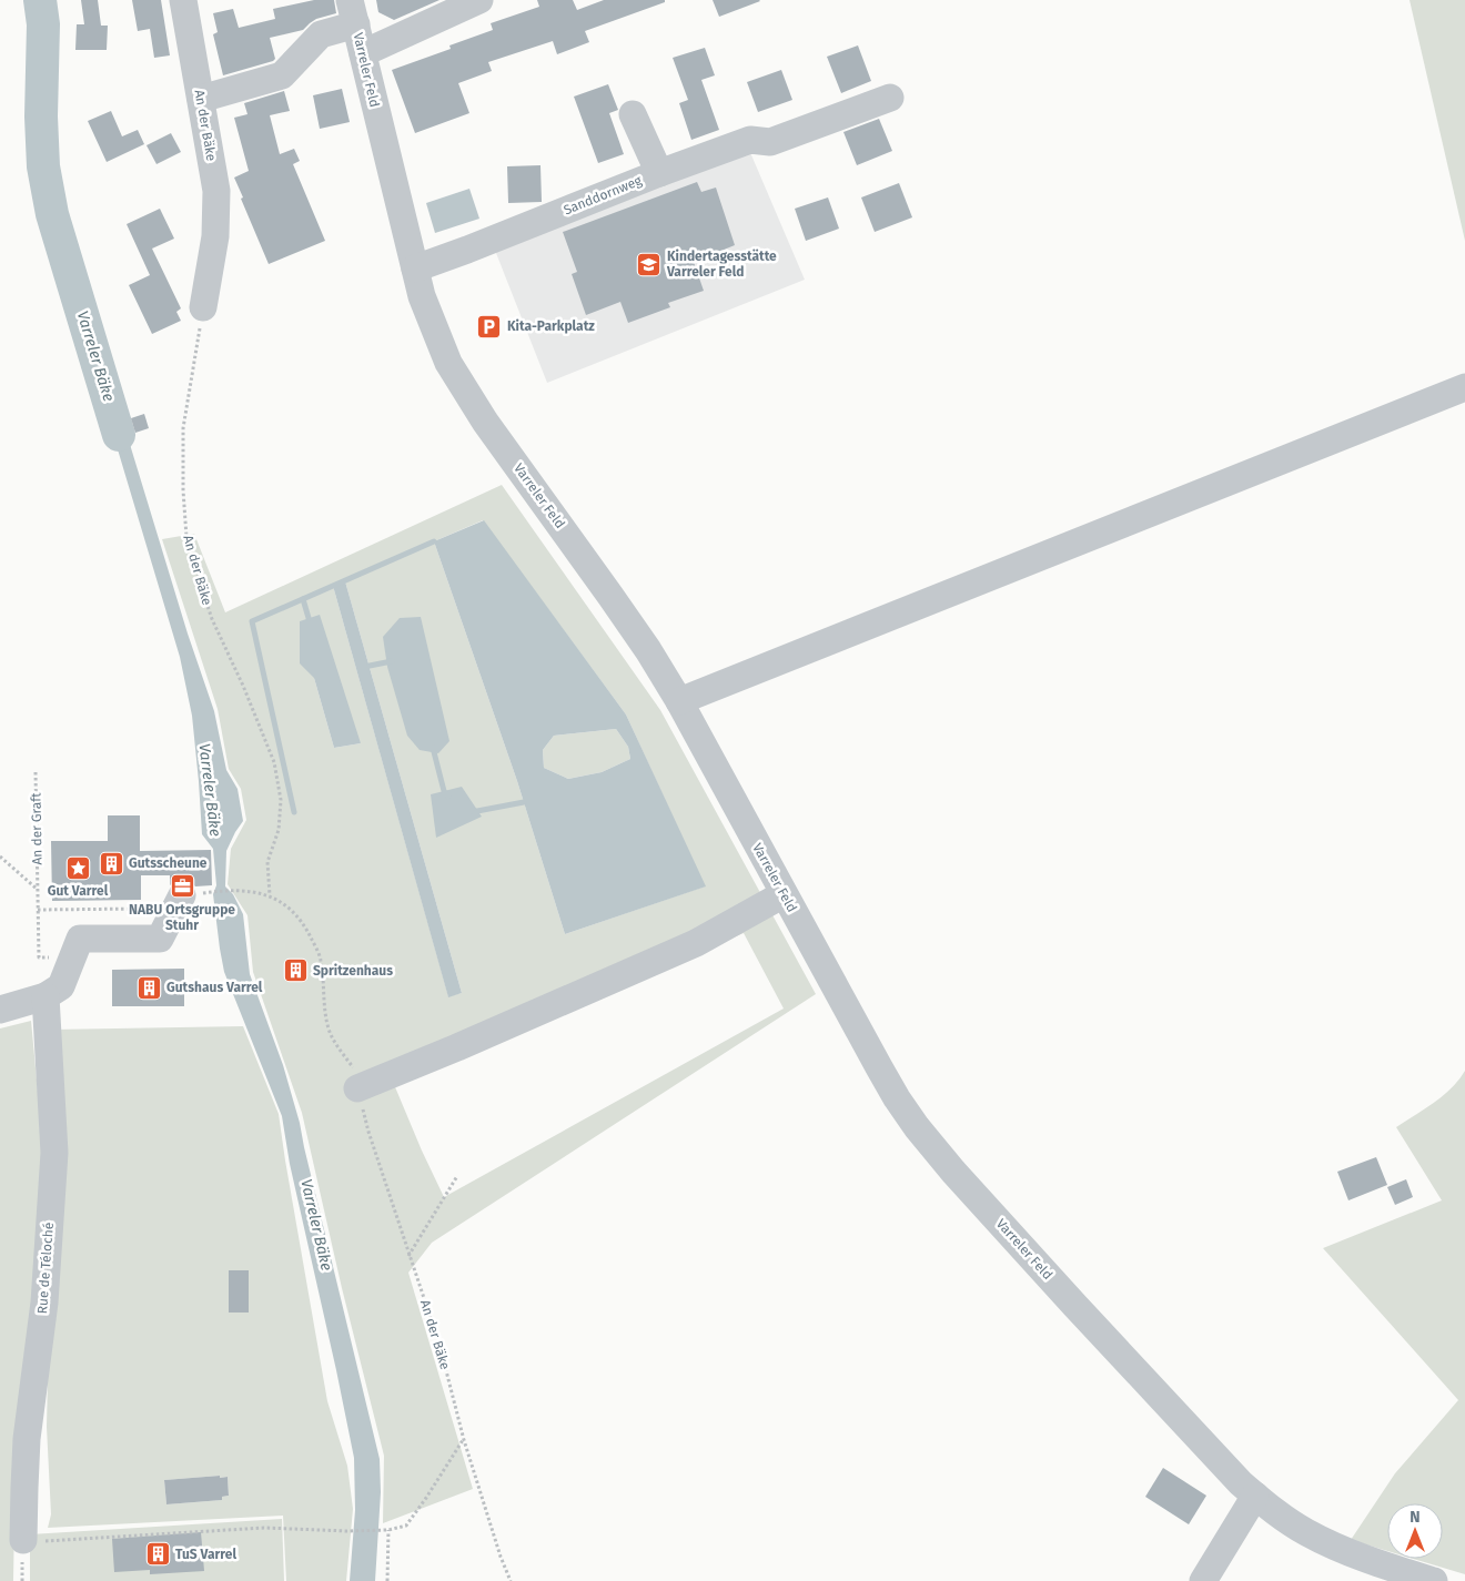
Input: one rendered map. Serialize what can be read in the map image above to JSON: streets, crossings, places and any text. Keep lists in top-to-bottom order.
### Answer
{
  "streets": {
    "street": [
      "Varreler Feld",
      "An der Bäke",
      "Sanddornweg",
      "Rue de Téloché"
    ],
    "path": ["An der Graft"]
  },
  "crossings": [
    ["Varreler Feld", "Sanddornweg"],
    ["An der Bäke", "An der Graft"]
  ],
  "water": ["Varreler Bäke"],
  "places": {
    "school or university": ["Kindertagesstätte Varreler Feld"],
    "parking": ["Kita-Parkplatz"],
    "building": [
      "Gutsscheune",
      "Spritzenhaus",
      "Gutshaus Varrel",
      "TuS Varrel"
    ],
    "place": ["Gut Varrel"],
    "office": ["NABU Ortsgruppe Stuhr"]
  },
  "north": "top"
}
